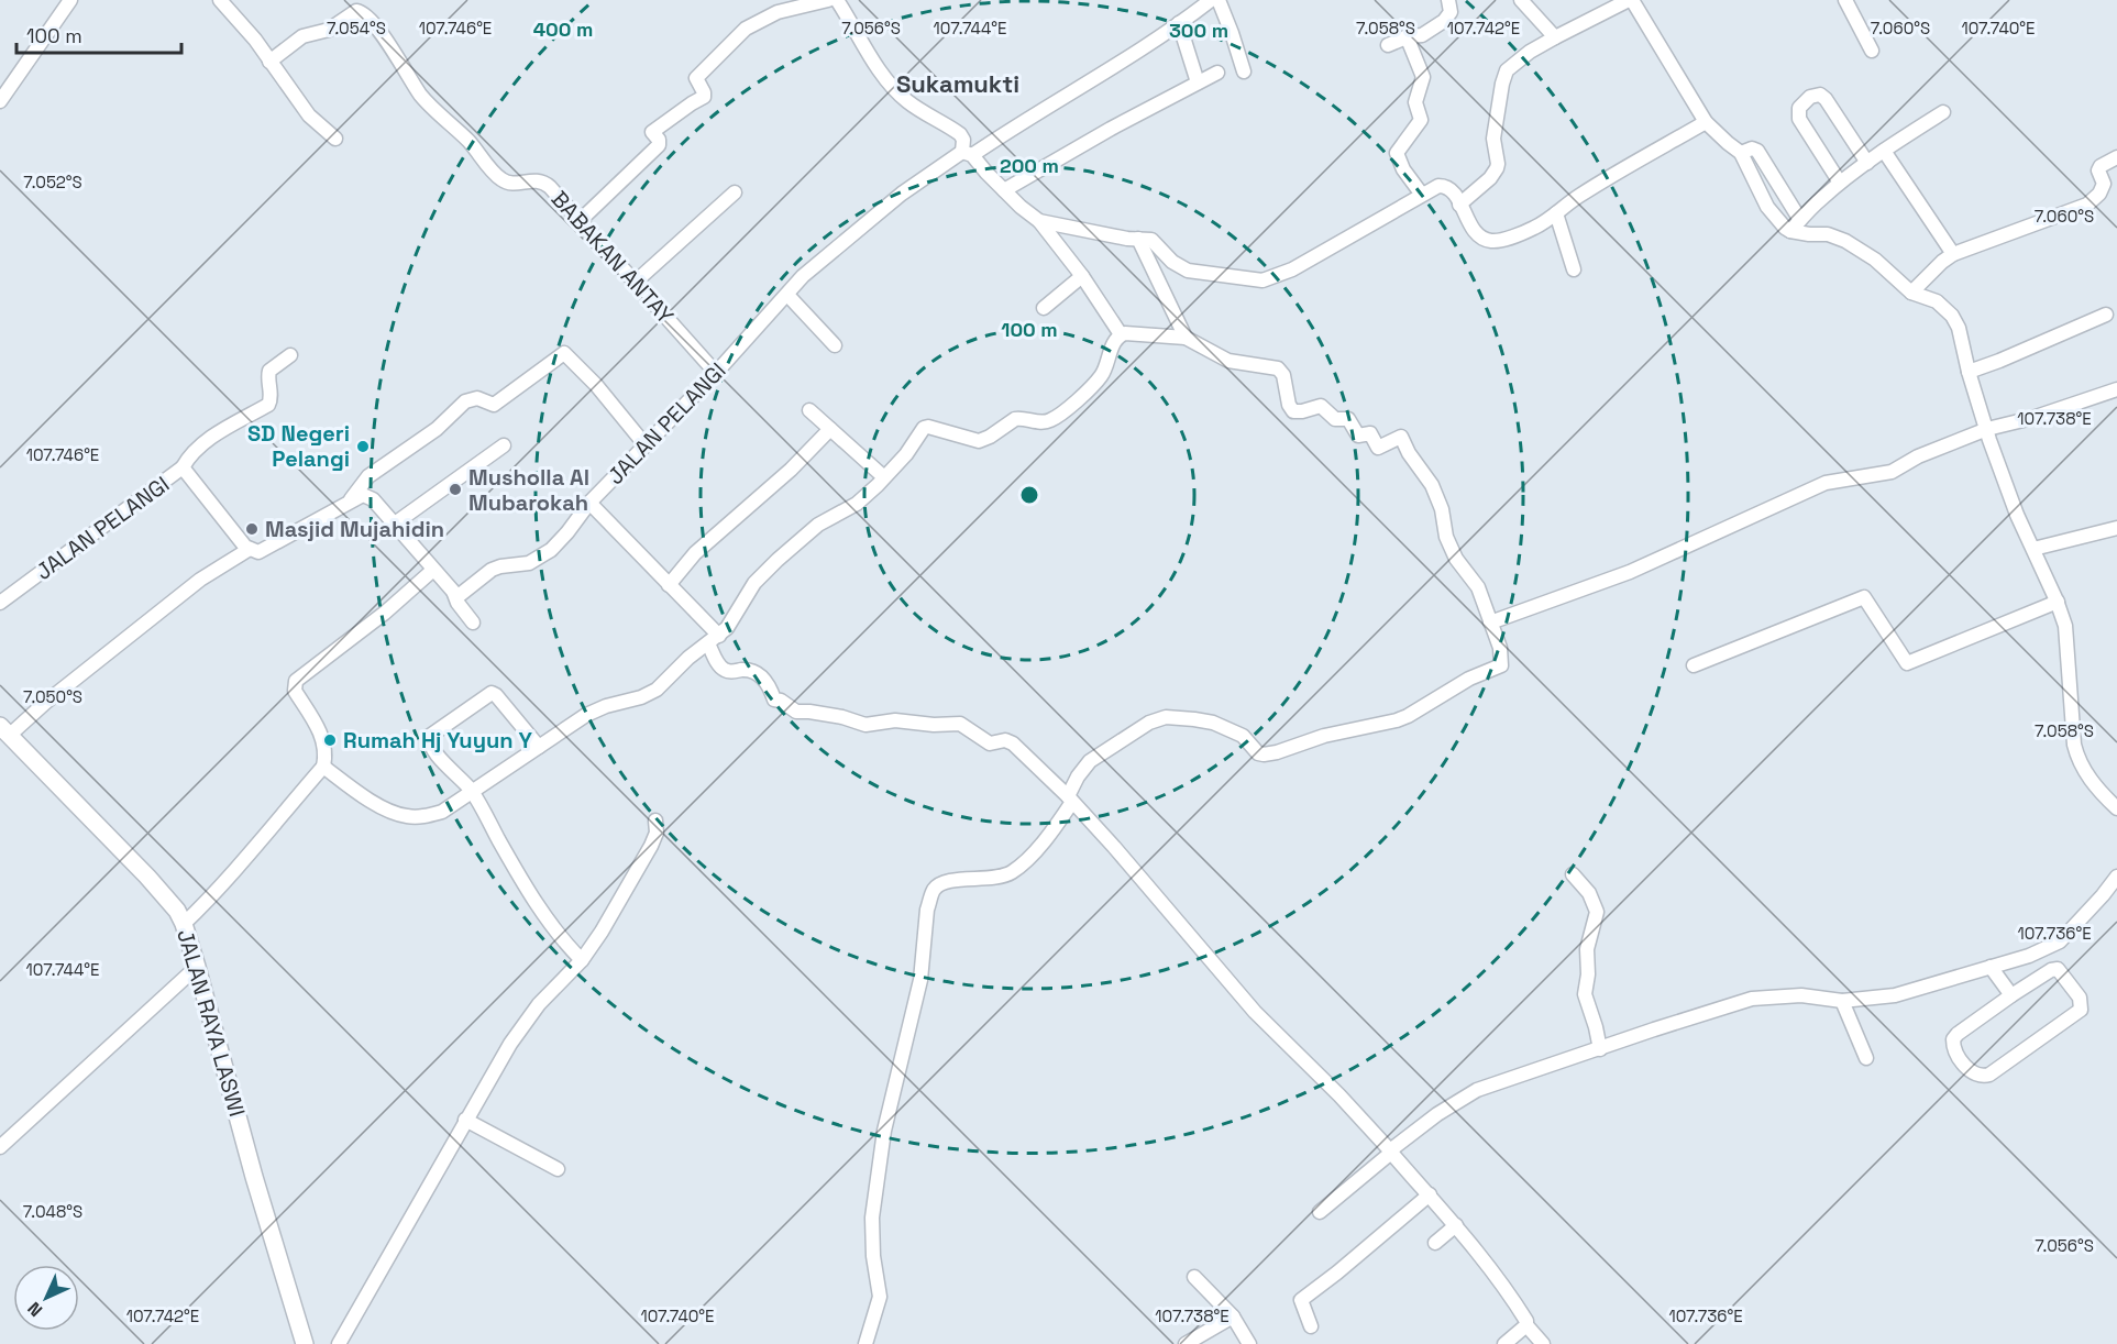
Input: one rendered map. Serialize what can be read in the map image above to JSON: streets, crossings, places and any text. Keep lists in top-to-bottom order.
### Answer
{
  "streets": {
    "main road": ["JALAN RAYA LASWI"],
    "street": ["BABAKAN ANTAY", "JALAN PELANGI"]
  },
  "crossings": [
    ["BABAKAN ANTAY", "JALAN PELANGI"]
  ],
  "districts": ["Sukamukti"],
  "places": [
    "SD Negeri Pelangi",
    "Musholla Al Mubarokah",
    "Masjid Mujahidin",
    "Rumah Hj Yuyun Y"
  ],
  "scale_bar": "100 m",
  "north": "bottom left",
  "coordinates": [
    "7.054°S",
    "107.746°E",
    "7.056°S",
    "107.744°E",
    "7.058°S",
    "107.742°E",
    "7.060°S",
    "107.740°E",
    "7.052°S",
    "107.738°E",
    "7.050°S",
    "107.736°E",
    "7.048°S"
  ],
  "rings": [
    "400 m",
    "300 m",
    "200 m",
    "100 m"
  ]
}
